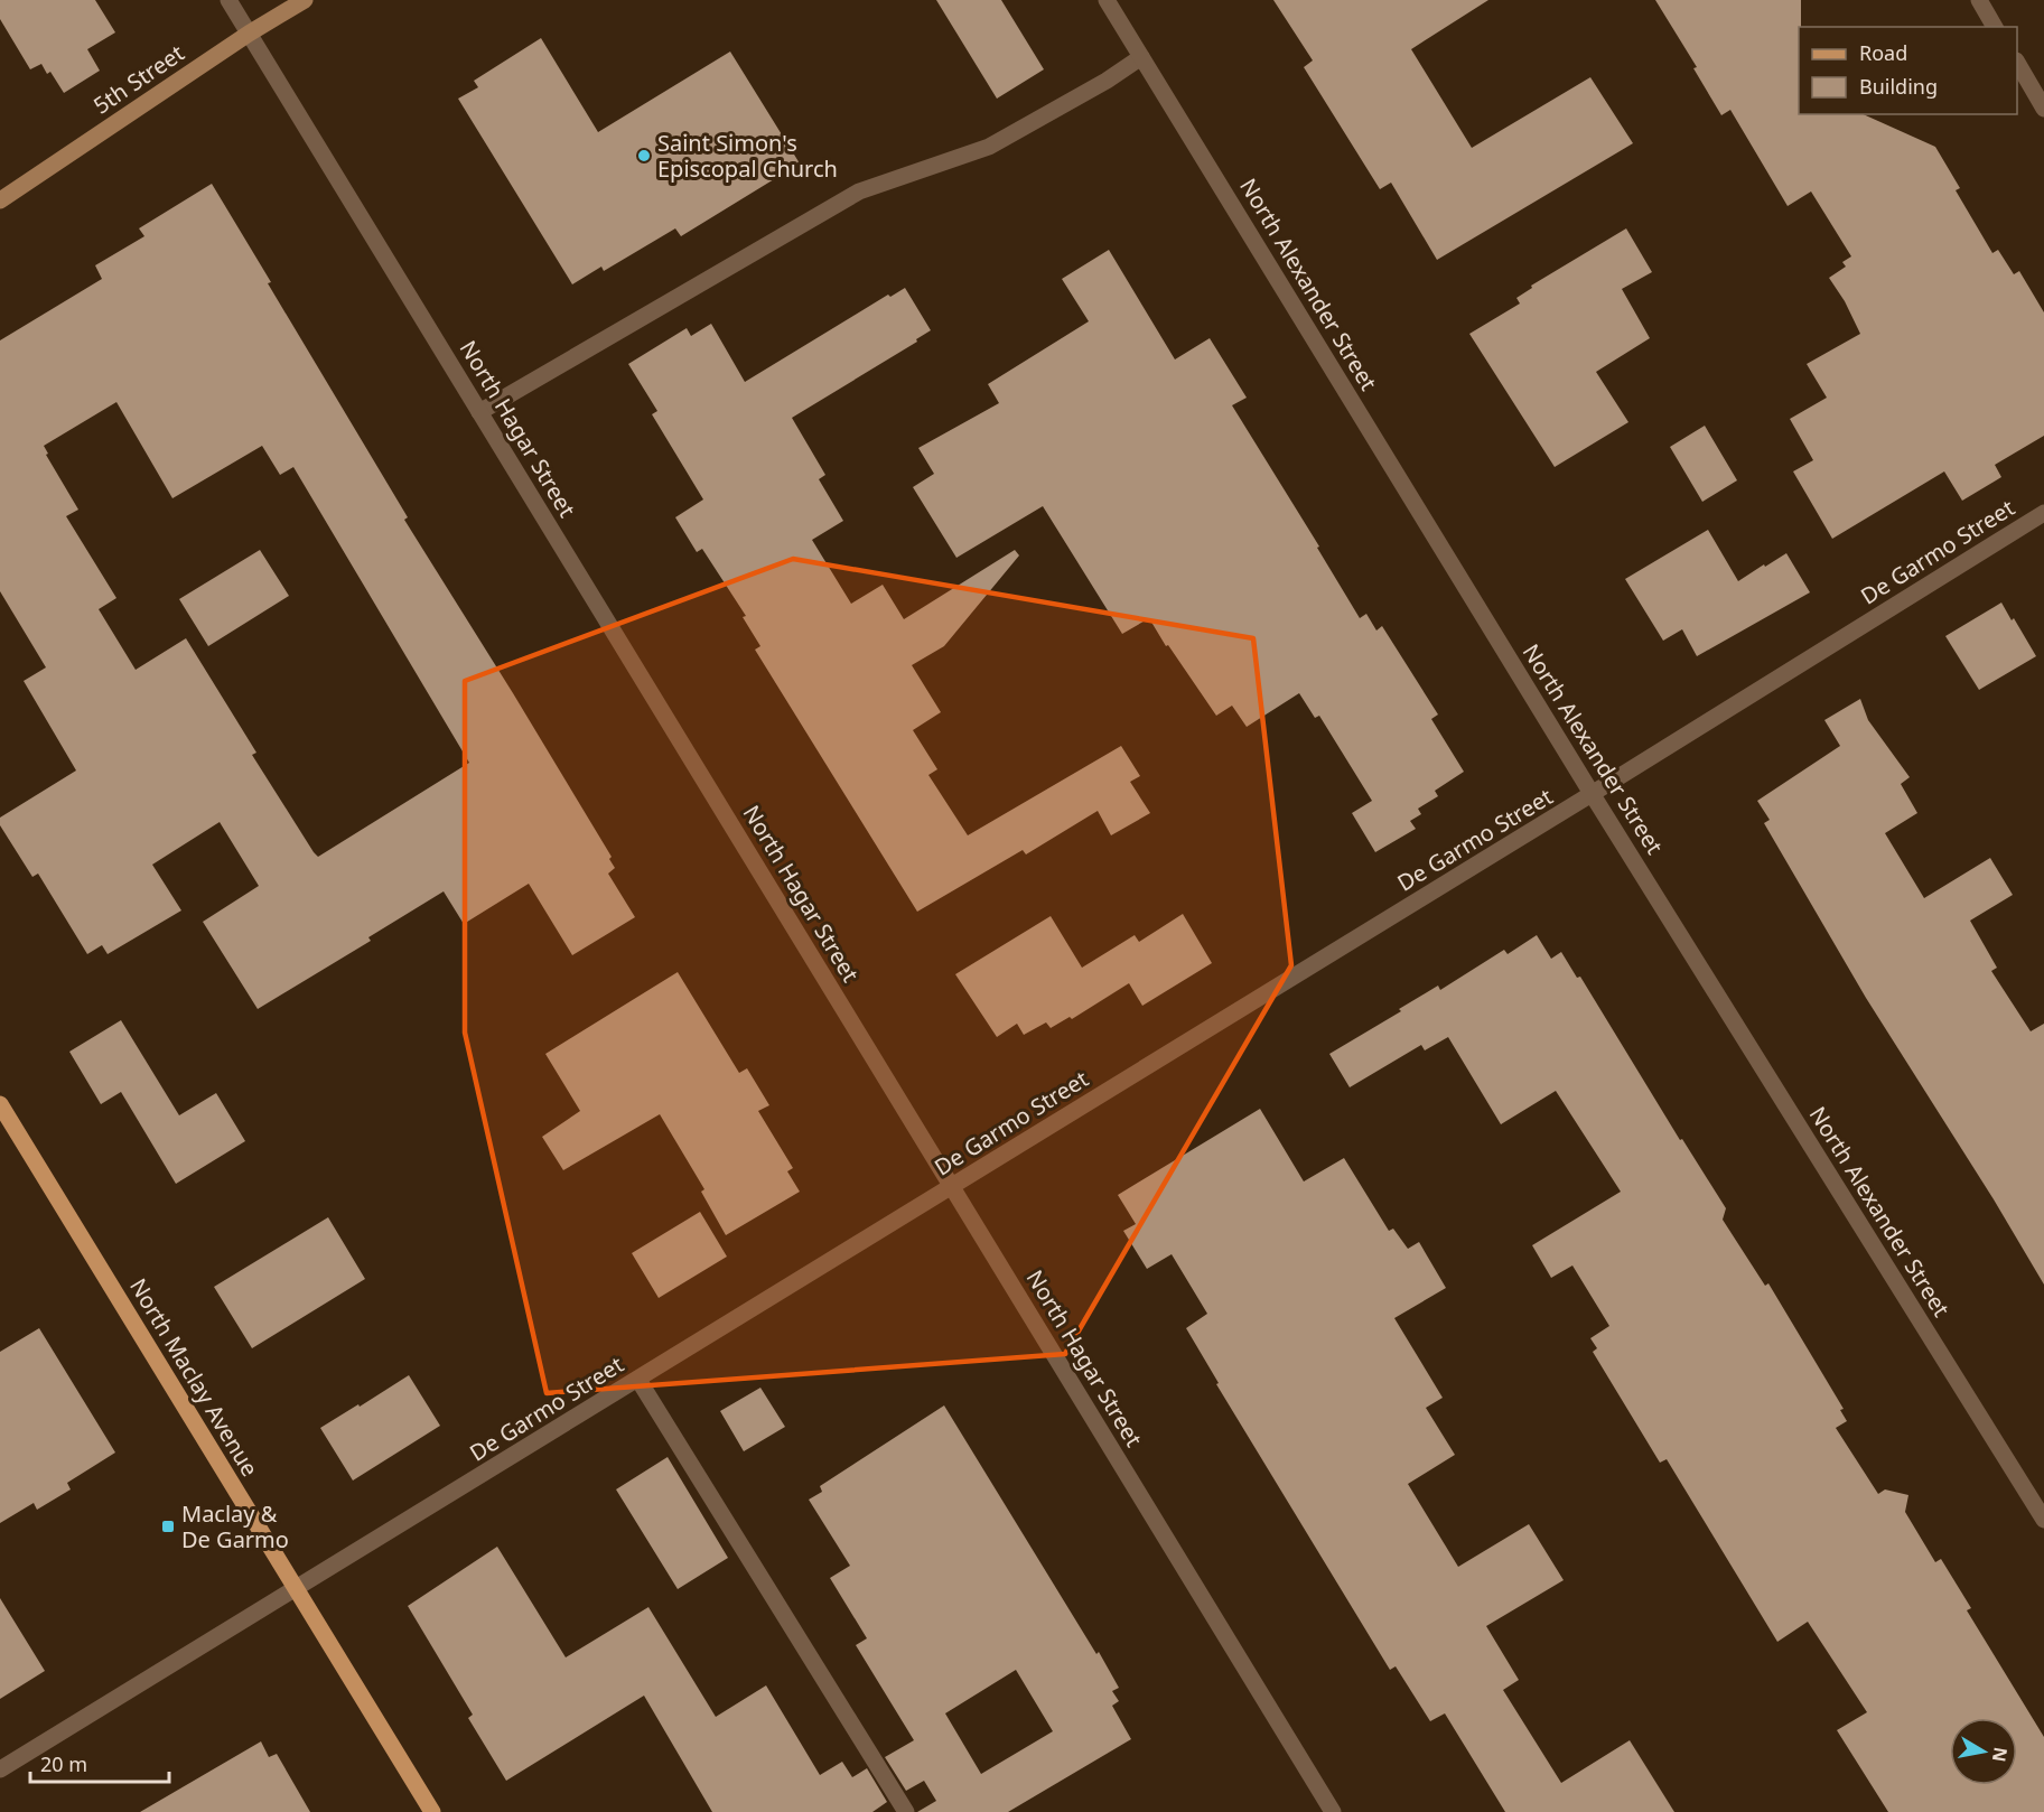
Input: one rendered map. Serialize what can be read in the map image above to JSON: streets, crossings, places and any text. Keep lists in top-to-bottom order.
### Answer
{
  "streets": {
    "main road": ["North Maclay Avenue"],
    "street": [
      "5th Street",
      "North Alexander Street",
      "North Hagar Street",
      "De Garmo Street"
    ]
  },
  "crossings": [
    ["5th Street", "North Hagar Street"],
    ["North Alexander Street", "De Garmo Street"],
    ["North Hagar Street", "De Garmo Street"],
    ["De Garmo Street", "North Maclay Avenue"]
  ],
  "places": {
    "other": ["Saint Simon's Episcopal Church"],
    "transit": ["Maclay & De Garmo"]
  },
  "legend": ["Road", "Building"],
  "scale_bar": "20 m",
  "north": "right"
}
